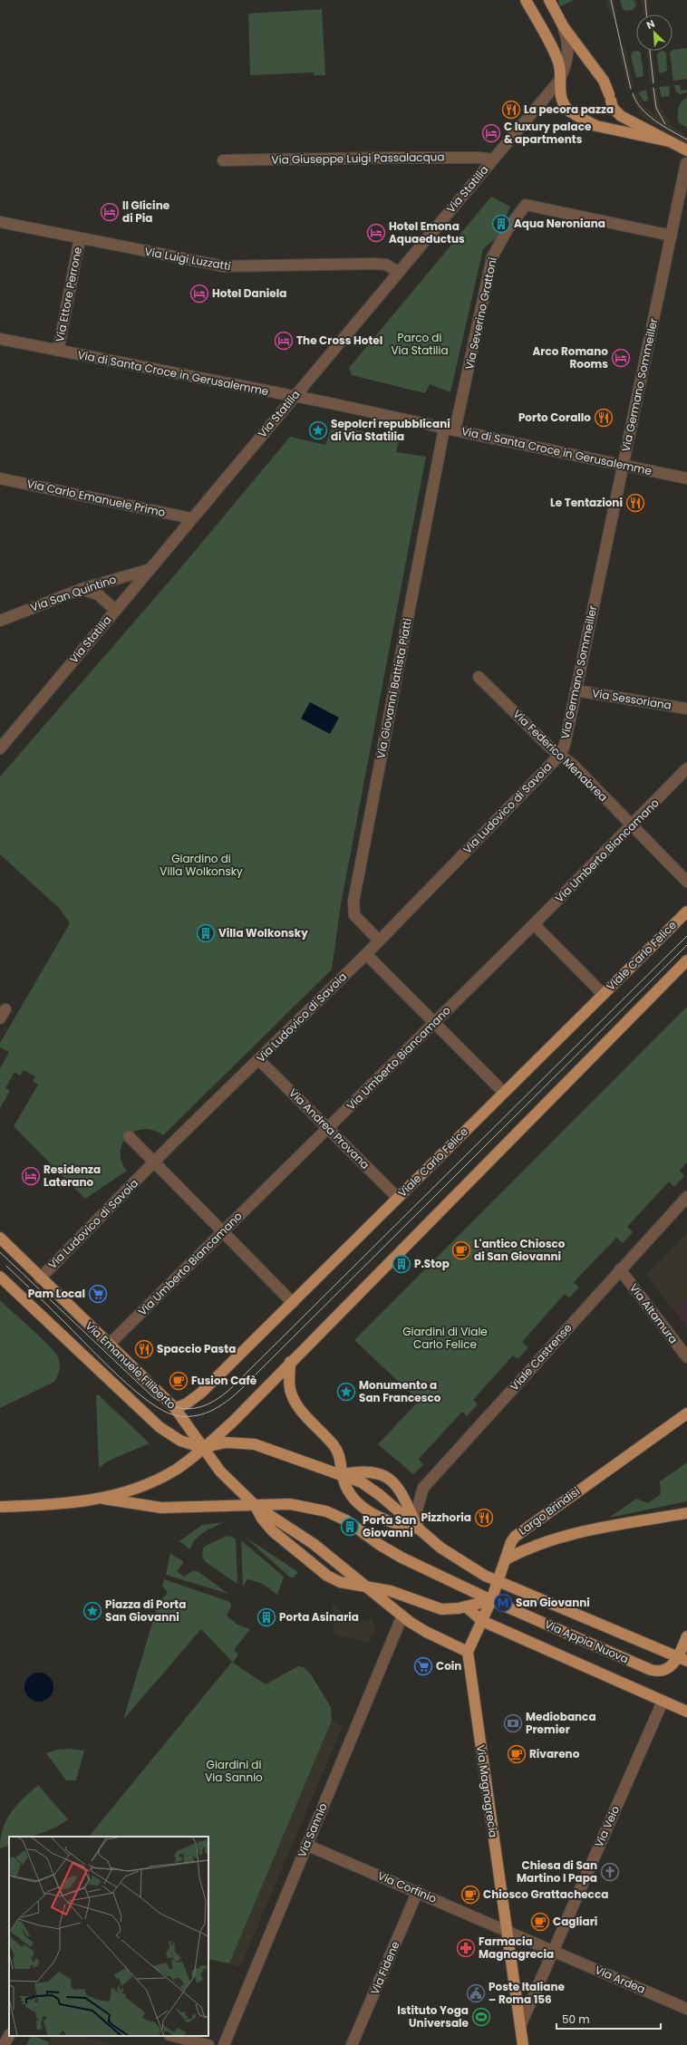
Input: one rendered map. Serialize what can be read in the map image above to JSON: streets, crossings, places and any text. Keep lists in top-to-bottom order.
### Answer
{
  "streets": {
    "main road": [
      "Viale Carlo Felice",
      "Via Emanuele Filiberto",
      "Largo Brindisi",
      "Via Appia Nuova",
      "Via Magnagrecia"
    ],
    "street": [
      "Via Giuseppe Luigi Passalacqua",
      "Via Statilia",
      "Via Luigi Luzzatti",
      "Via Ettore Perrone",
      "Via Severino Grattoni",
      "Via di Santa Croce in Gerusalemme",
      "Via Germano Sommeiller",
      "Via Carlo Emanuele Primo",
      "Via San Quintino",
      "Via Giovanni Battista Piatti",
      "Via Sessoriana",
      "Via Federico Menabrea",
      "Via Ludovico di Savoia",
      "Via Umberto Biancamano",
      "Via Andrea Provana",
      "Via Altamura",
      "Viale Castrense",
      "Via Veio",
      "Via Sannio",
      "Via Corfinio",
      "Via Fidene",
      "Via Ardea"
    ]
  },
  "crossings": [
    ["Via Giuseppe Luigi Passalacqua", "Via Statilia"],
    ["Via Statilia", "Via Luigi Luzzatti"],
    ["Via Statilia", "Via di Santa Croce in Gerusalemme"],
    ["Via Statilia", "Via Carlo Emanuele Primo"],
    ["Via Statilia", "Via San Quintino"],
    ["Via Luigi Luzzatti", "Via Ettore Perrone"],
    ["Via Ettore Perrone", "Via di Santa Croce in Gerusalemme"],
    ["Via Severino Grattoni", "Via di Santa Croce in Gerusalemme"],
    ["Via Severino Grattoni", "Via Germano Sommeiller"],
    ["Via di Santa Croce in Gerusalemme", "Via Germano Sommeiller"],
    ["Via di Santa Croce in Gerusalemme", "Via Giovanni Battista Piatti"],
    ["Via Germano Sommeiller", "Via Sessoriana"],
    ["Via Germano Sommeiller", "Via Federico Menabrea"],
    ["Via Germano Sommeiller", "Via Ludovico di Savoia"],
    ["Via Giovanni Battista Piatti", "Via Ludovico di Savoia"],
    ["Via Federico Menabrea", "Via Ludovico di Savoia"],
    ["Via Federico Menabrea", "Via Umberto Biancamano"],
    ["Via Ludovico di Savoia", "Via Andrea Provana"],
    ["Via Ludovico di Savoia", "Via Emanuele Filiberto"],
    ["Via Umberto Biancamano", "Via Andrea Provana"],
    ["Via Umberto Biancamano", "Via Emanuele Filiberto"],
    ["Viale Carlo Felice", "Via Andrea Provana"],
    ["Viale Carlo Felice", "Via Emanuele Filiberto"],
    ["Via Altamura", "Viale Castrense"],
    ["Viale Castrense", "Via Appia Nuova"],
    ["Via Magnagrecia", "Via Veio"],
    ["Via Magnagrecia", "Via Corfinio"],
    ["Via Veio", "Via Corfinio"],
    ["Via Veio", "Via Ardea"],
    ["Via Sannio", "Via Corfinio"],
    ["Via Corfinio", "Via Fidene"],
    ["Via Corfinio", "Via Ardea"]
  ],
  "parks": [
    "Parco di Via Statilia",
    "Giardino di Villa Wolkonsky",
    "Giardini di Viale Carlo Felice",
    "Giardini di Via Sannio"
  ],
  "places": {
    "restaurant": [
      "La pecora pazza",
      "Porto Corallo",
      "Le Tentazioni",
      "Spaccio Pasta",
      "Pizzhoria"
    ],
    "hotel": [
      "C luxury palace & apartments",
      "Il Glicine di Pia",
      "Hotel Emona Aquaeductus",
      "Hotel Daniela",
      "The Cross Hotel",
      "Arco Romano Rooms",
      "Residenza Laterano"
    ],
    "building": [
      "Aqua Neroniana",
      "Villa Wolkonsky",
      "P.Stop",
      "Porta San Giovanni",
      "Porta Asinaria"
    ],
    "place": ["Sepolcri repubblicani di Via Statilia", "Monumento a San Francesco", "Piazza di Porta San Giovanni"],
    "cafe": [
      "L'antico Chiosco di San Giovanni",
      "Fusion Cafè",
      "Rivareno",
      "Chiosco Grattachecca",
      "Cagliari"
    ],
    "supermarket": ["Pam Local", "Coin"],
    "metro station": ["San Giovanni"],
    "bank": ["Mediobanca Premier"],
    "church": ["Chiesa di San Martino I Papa"],
    "pharmacy": ["Farmacia Magnagrecia"],
    "public building": ["Poste Italiane – Roma 156"],
    "sports": ["Istituto Yoga Universale"]
  },
  "scale_bar": "50 m",
  "north": "top left"
}
